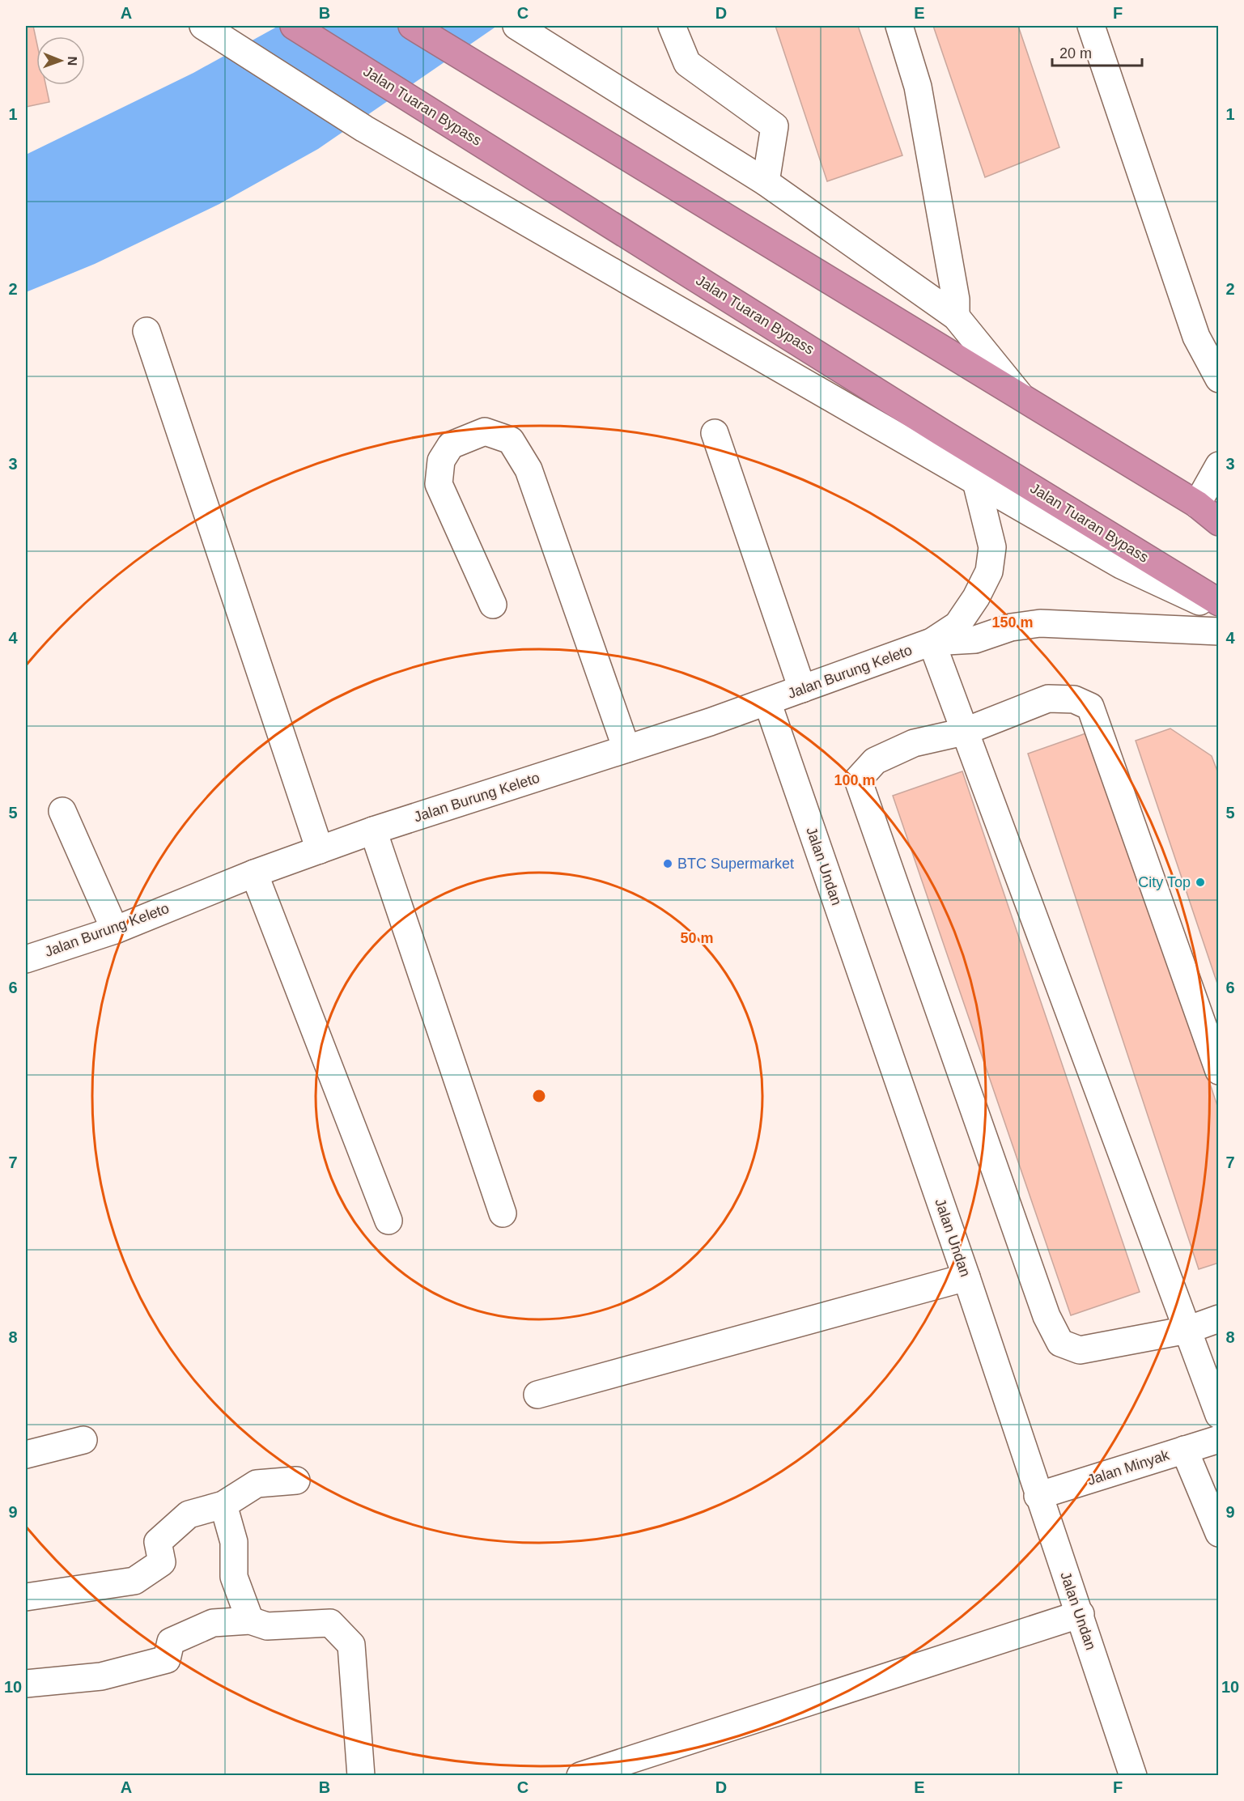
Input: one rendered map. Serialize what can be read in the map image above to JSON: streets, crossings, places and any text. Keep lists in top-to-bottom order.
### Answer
{
  "streets": {
    "highway": ["Jalan Tuaran Bypass"],
    "street": ["Jalan Burung Keleto", "Jalan Undan", "Jalan Minyak"]
  },
  "crossings": [
    ["Jalan Burung Keleto", "Jalan Undan"],
    ["Jalan Undan", "Jalan Minyak"]
  ],
  "places": ["BTC Supermarket", "City Top"],
  "scale_bar": "20 m",
  "north": "right",
  "grid": {
    "columns": [
      "A",
      "B",
      "C",
      "D",
      "E",
      "F"
    ],
    "rows": [
      "1",
      "2",
      "3",
      "4",
      "5",
      "6",
      "7",
      "8",
      "9",
      "10"
    ]
  },
  "rings": ["150 m", "100 m", "50 m"]
}
